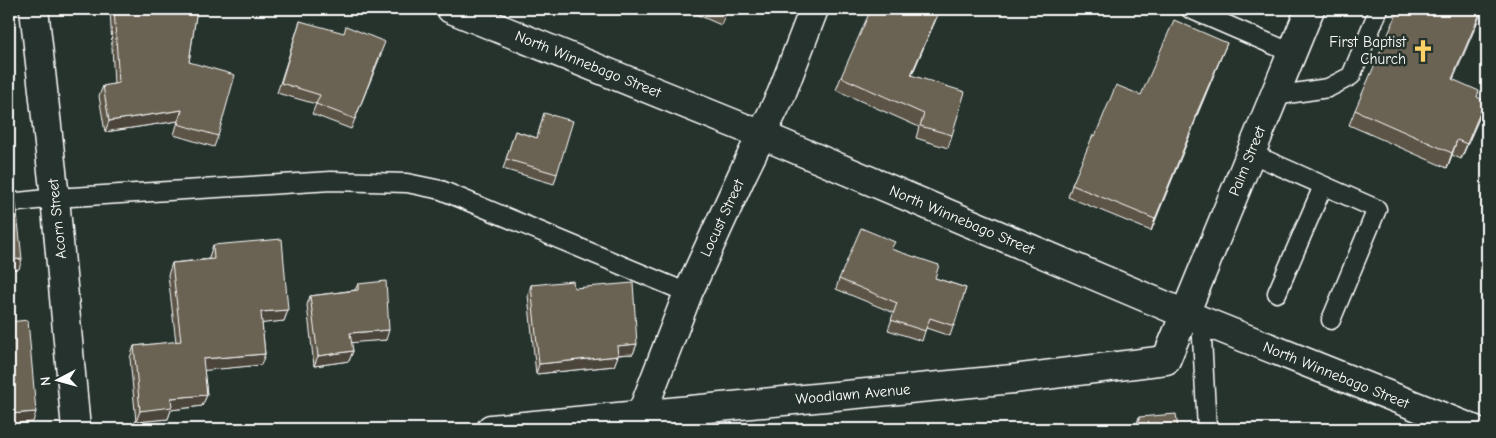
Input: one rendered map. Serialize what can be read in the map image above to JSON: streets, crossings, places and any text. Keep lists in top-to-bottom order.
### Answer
{
  "streets": {
    "street": [
      "North Winnebago Street",
      "Palm Street",
      "Locust Street",
      "Acorn Street",
      "Woodlawn Avenue"
    ]
  },
  "crossings": [
    ["North Winnebago Street", "Palm Street"],
    ["North Winnebago Street", "Locust Street"],
    ["North Winnebago Street", "Woodlawn Avenue"],
    ["Palm Street", "Woodlawn Avenue"],
    ["Locust Street", "Woodlawn Avenue"]
  ],
  "places": {
    "church": ["First Baptist Church"]
  },
  "north": "left"
}
